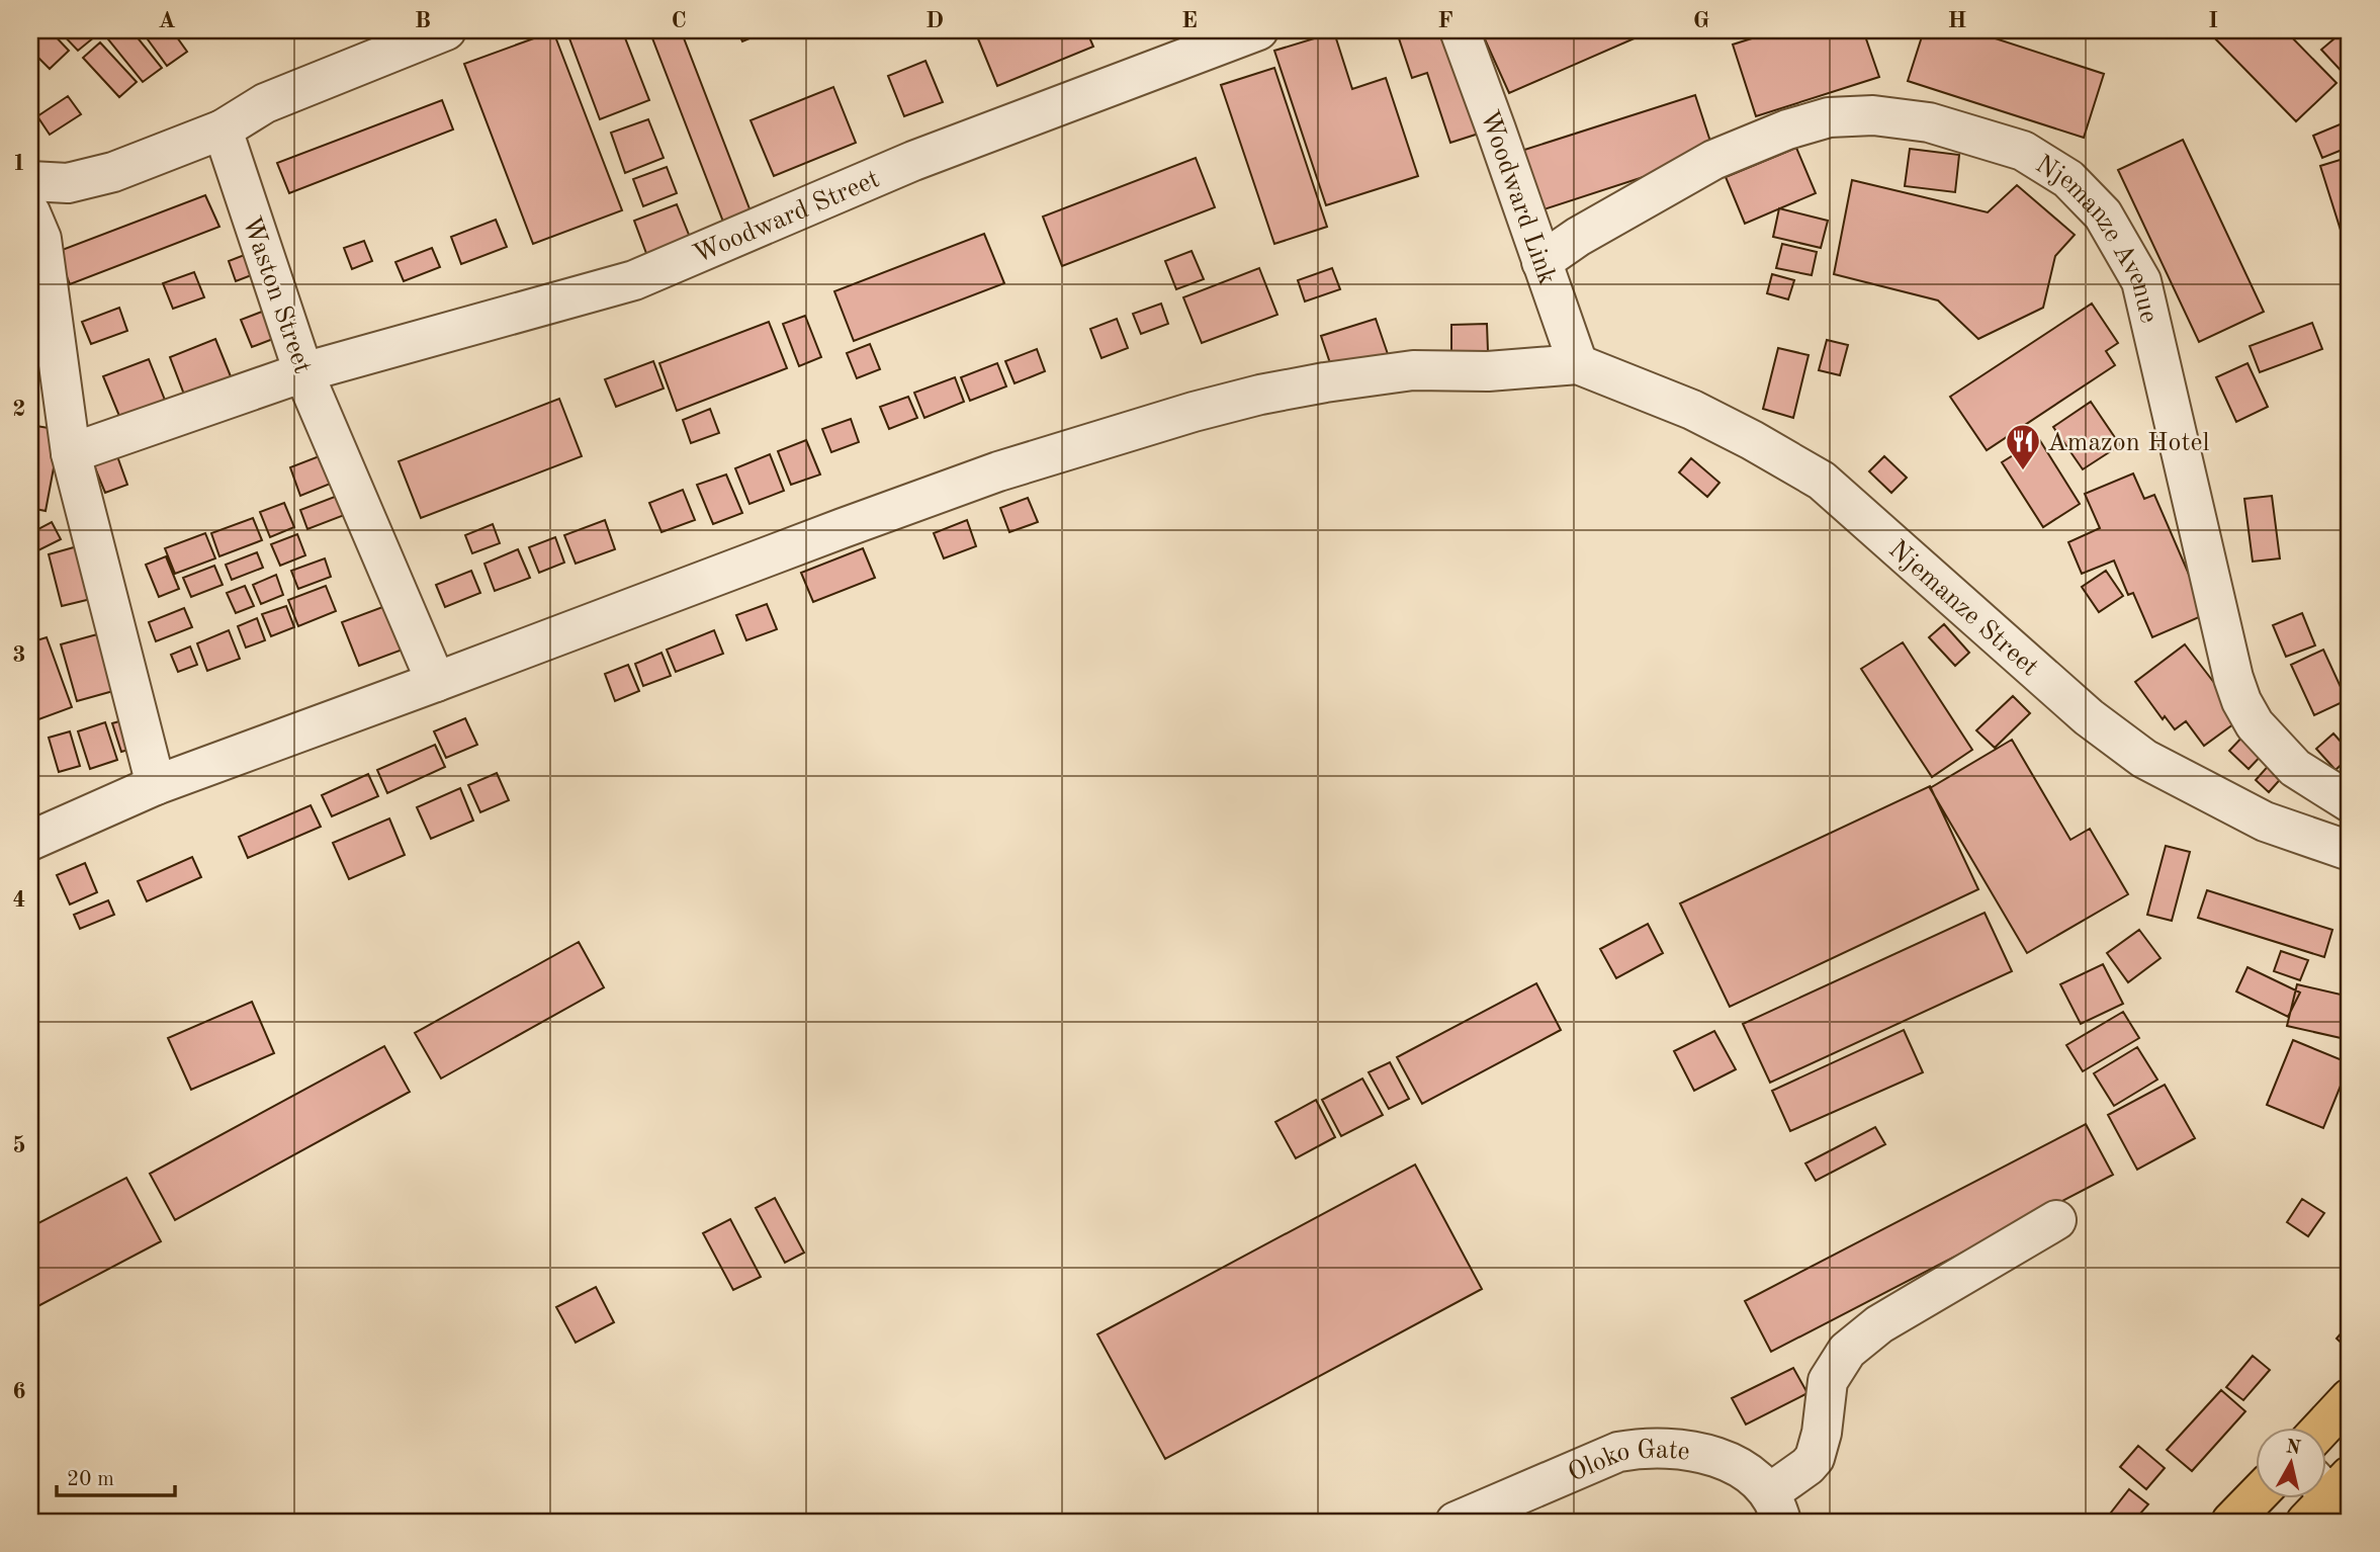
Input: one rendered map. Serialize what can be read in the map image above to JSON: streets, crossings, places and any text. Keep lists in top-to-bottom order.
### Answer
{
  "streets": {
    "street": [
      "Woodward Link",
      "Woodward Street",
      "Njemanze Avenue",
      "Waston Street",
      "Njemanze Street",
      "Oloko Gate"
    ]
  },
  "crossings": [
    ["Woodward Link", "Njemanze Avenue"],
    ["Woodward Link", "Njemanze Street"],
    ["Woodward Street", "Waston Street"]
  ],
  "places": {
    "restaurant": ["Amazon Hotel"]
  },
  "scale_bar": "20 m",
  "north": "top",
  "grid": {
    "columns": [
      "A",
      "B",
      "C",
      "D",
      "E",
      "F",
      "G",
      "H",
      "I"
    ],
    "rows": [
      "1",
      "2",
      "3",
      "4",
      "5",
      "6"
    ]
  }
}
